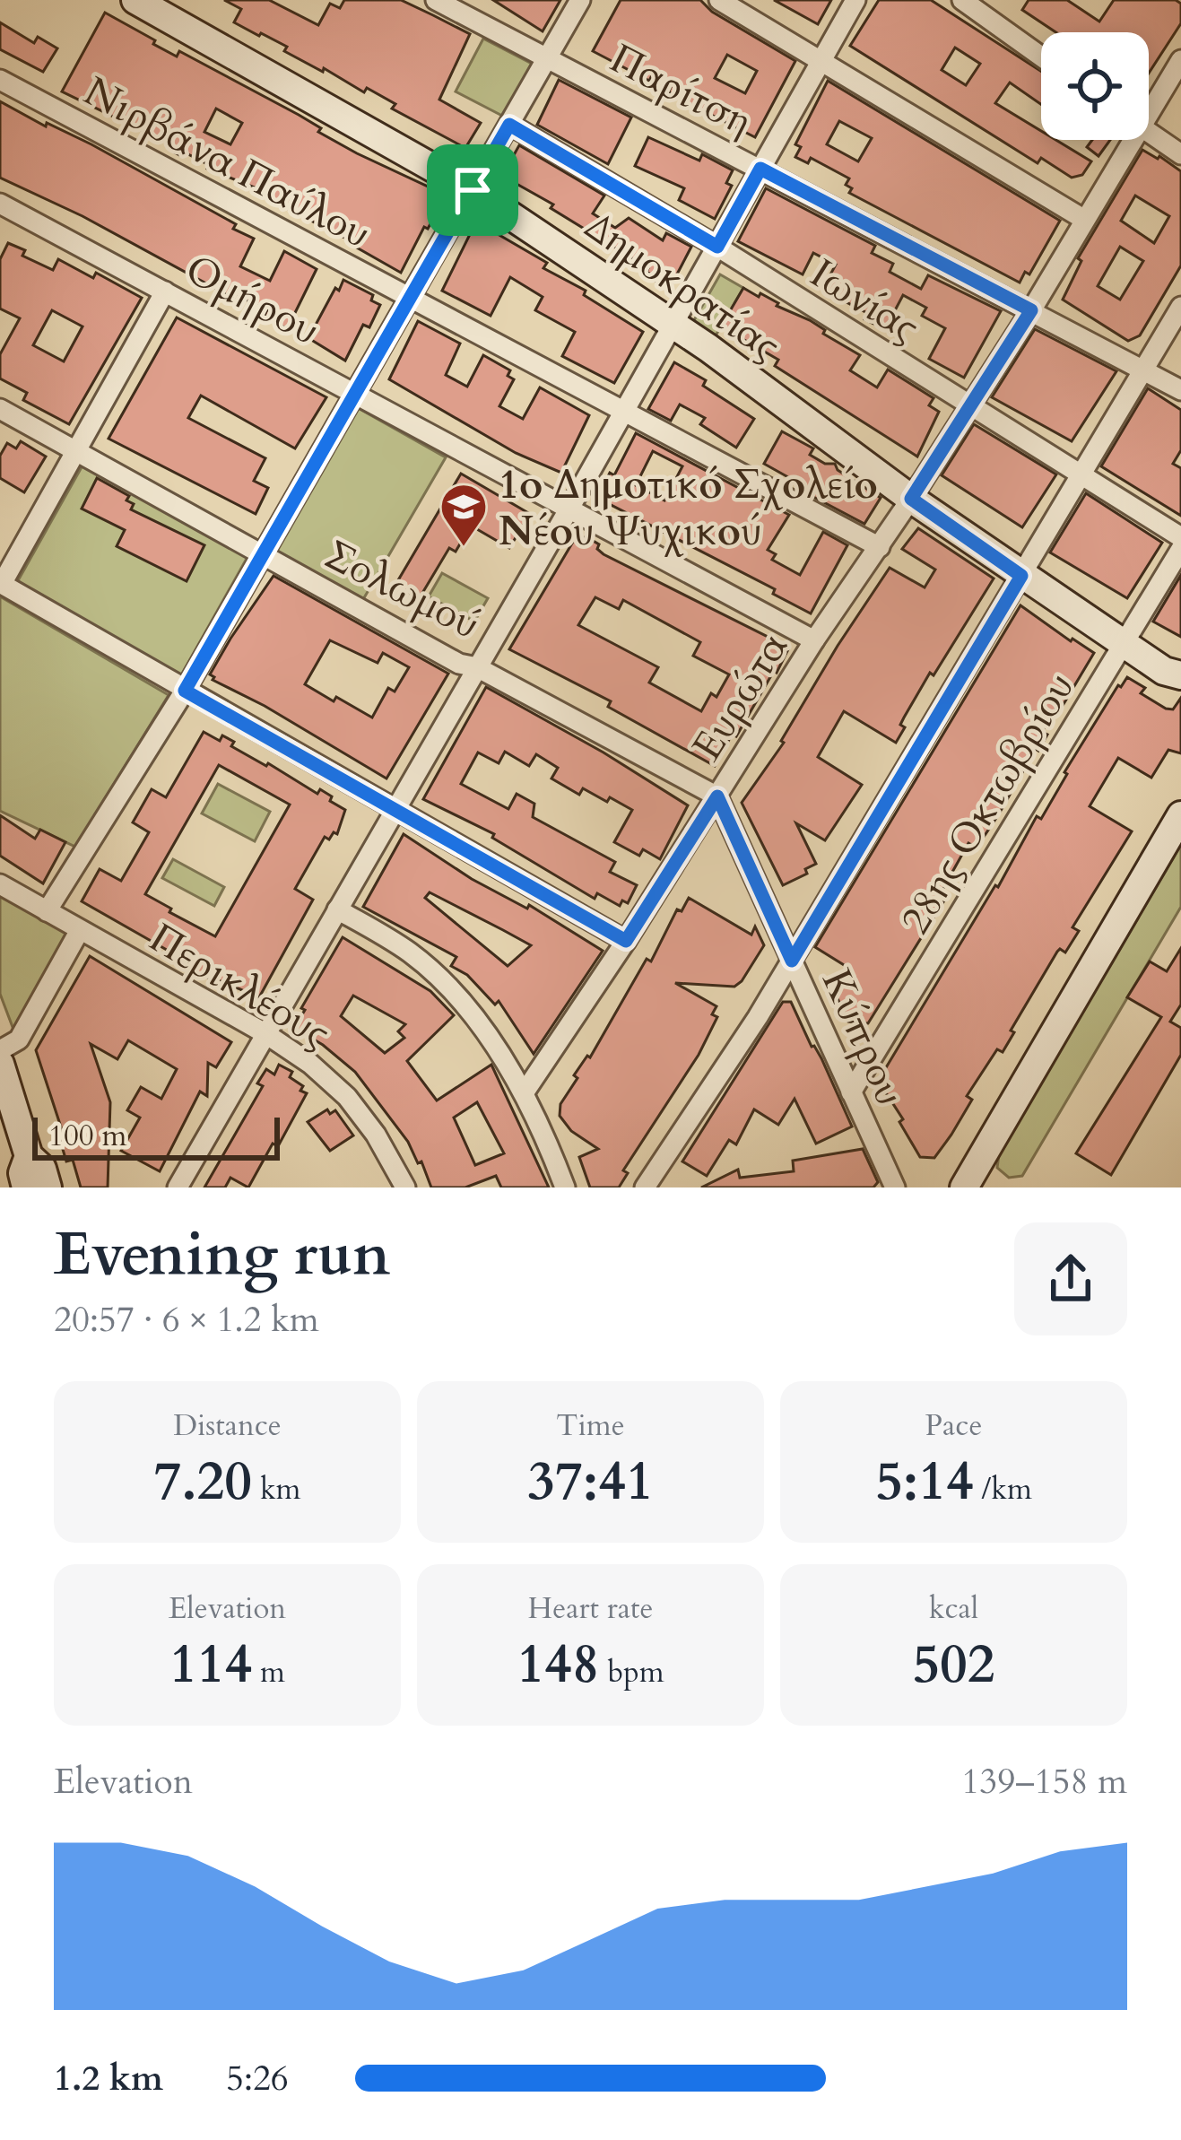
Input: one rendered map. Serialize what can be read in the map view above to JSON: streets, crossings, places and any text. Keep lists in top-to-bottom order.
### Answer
{
  "streets": {
    "street": [
      "Παρίτση",
      "Νιρβάνα Παύλου",
      "Δημοκρατίας",
      "Ομήρου",
      "Ιωνίας",
      "Σολωμού",
      "Ευρώτα",
      "28ης Οκτωβρίου",
      "Περικλέους",
      "Κύπρου"
    ]
  },
  "crossings": [
    ["Παρίτση", "Ευρώτα"],
    ["Νιρβάνα Παύλου", "Ευρώτα"],
    ["Δημοκρατίας", "Ευρώτα"],
    ["Δημοκρατίας", "28ης Οκτωβρίου"],
    ["Ομήρου", "Ευρώτα"],
    ["Ιωνίας", "Ευρώτα"],
    ["Σολωμού", "Ευρώτα"],
    ["Σολωμού", "Κύπρου"],
    ["Ευρώτα", "Κύπρου"],
    ["28ης Οκτωβρίου", "Κύπρου"]
  ],
  "places": {
    "school or university": ["1ο Δημοτικό Σχολείο Νέου Ψυχικού"]
  },
  "scale_bar": "100 m",
  "page": {
    "scale": "100 m",
    "heading": ["Evening run", "20:57 · 6 × 1.2 km"],
    "stats": [
      ["Distance", "7.20 km"],
      ["Time", "37:41"],
      ["Pace", "5:14 /km"],
      ["Elevation", "114 m"],
      ["Heart rate", "148 bpm"],
      ["kcal", "502"]
    ],
    "chart": ["Elevation", "139–158 m"],
    "list": [
      {
        "name": "1.2 km",
        "note": "5:26"
      }
    ]
  }
}
